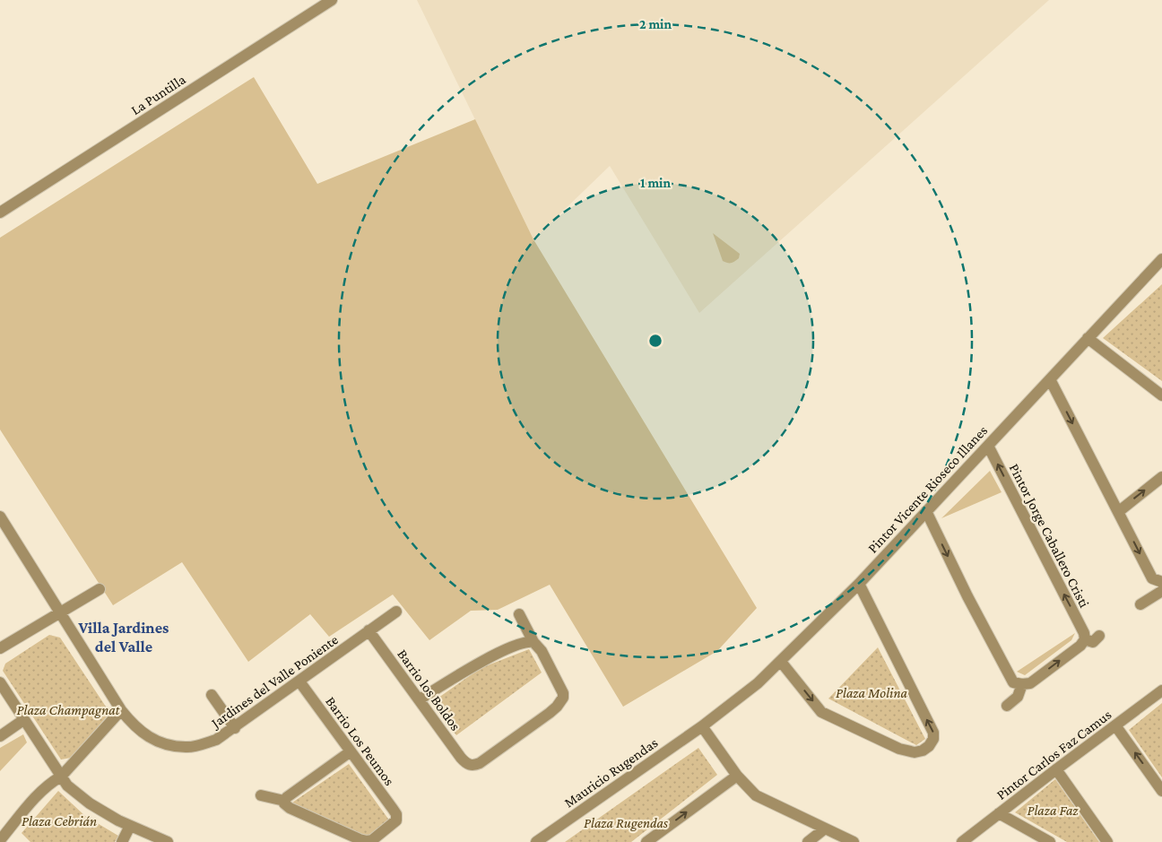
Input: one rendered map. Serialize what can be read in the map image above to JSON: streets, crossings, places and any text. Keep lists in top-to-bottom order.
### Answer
{
  "streets": {
    "street": [
      "La Puntilla",
      "Pintor Vicente Rioseco Illanes",
      "Pintor Jorge Caballero Cristi",
      "Jardines del Valle Poniente",
      "Barrio los Boldos",
      "Barrio Los Peumos",
      "Pintor Carlos Faz Camus",
      "Mauricio Rugendas"
    ]
  },
  "crossings": [
    ["Pintor Vicente Rioseco Illanes", "Pintor Jorge Caballero Cristi"],
    ["Pintor Vicente Rioseco Illanes", "Mauricio Rugendas"],
    ["Jardines del Valle Poniente", "Barrio los Boldos"],
    ["Jardines del Valle Poniente", "Barrio Los Peumos"]
  ],
  "districts": ["Villa Jardines del Valle"],
  "parks": [
    "Plaza Molina",
    "Plaza Champagnat",
    "Plaza Faz",
    "Plaza Cebrián",
    "Plaza Rugendas"
  ],
  "rings": ["2 min", "1 min"]
}
